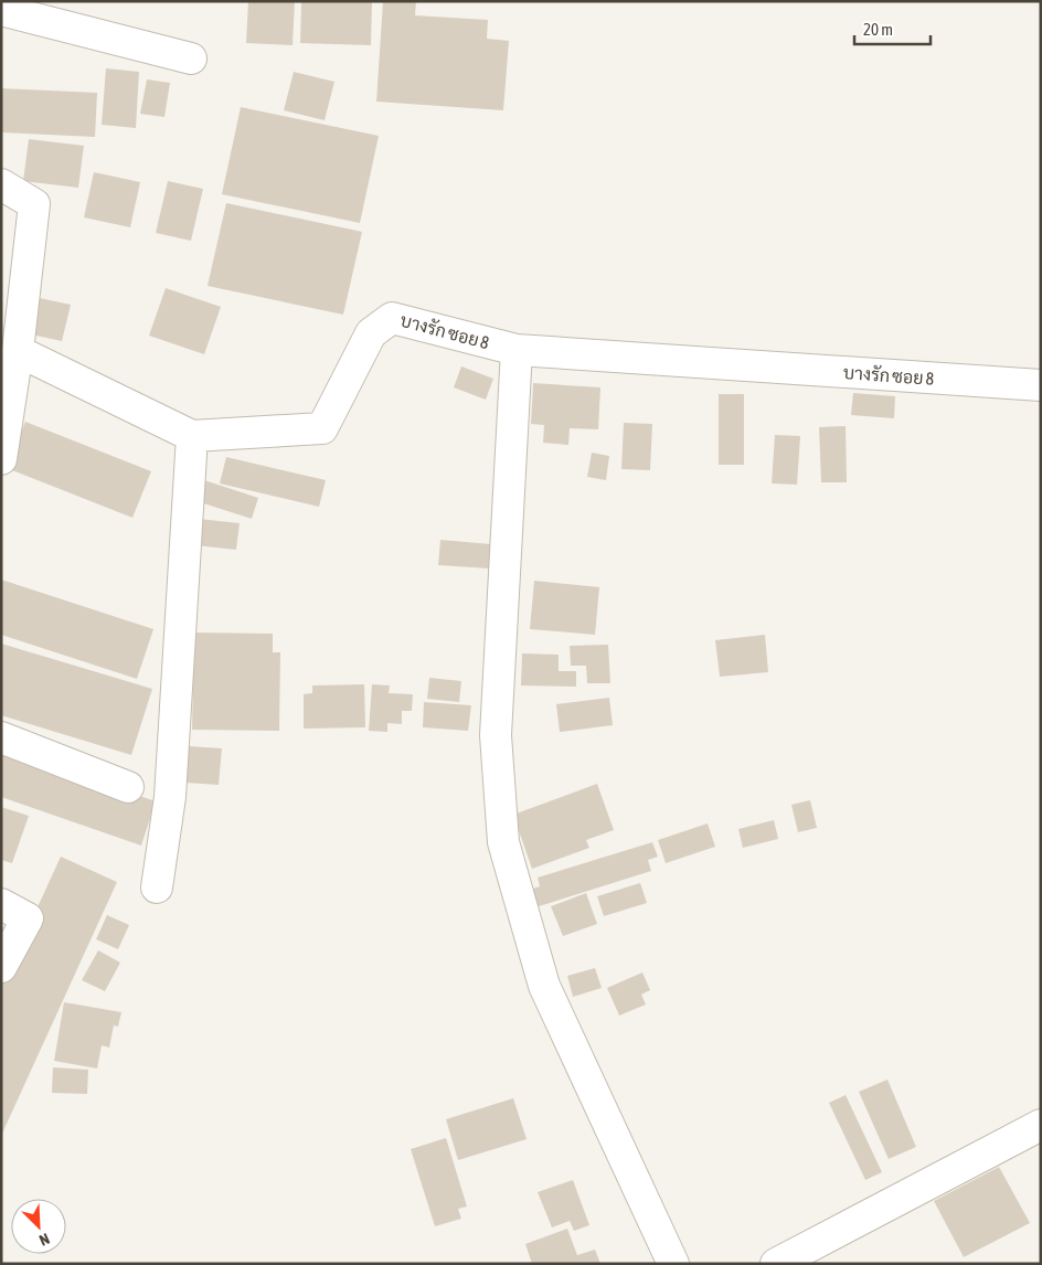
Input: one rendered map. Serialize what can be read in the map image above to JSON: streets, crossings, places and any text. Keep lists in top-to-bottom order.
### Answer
{
  "streets": {
    "street": ["บางรัก ซอย 8"]
  },
  "scale_bar": "20 m",
  "north": "bottom right"
}
